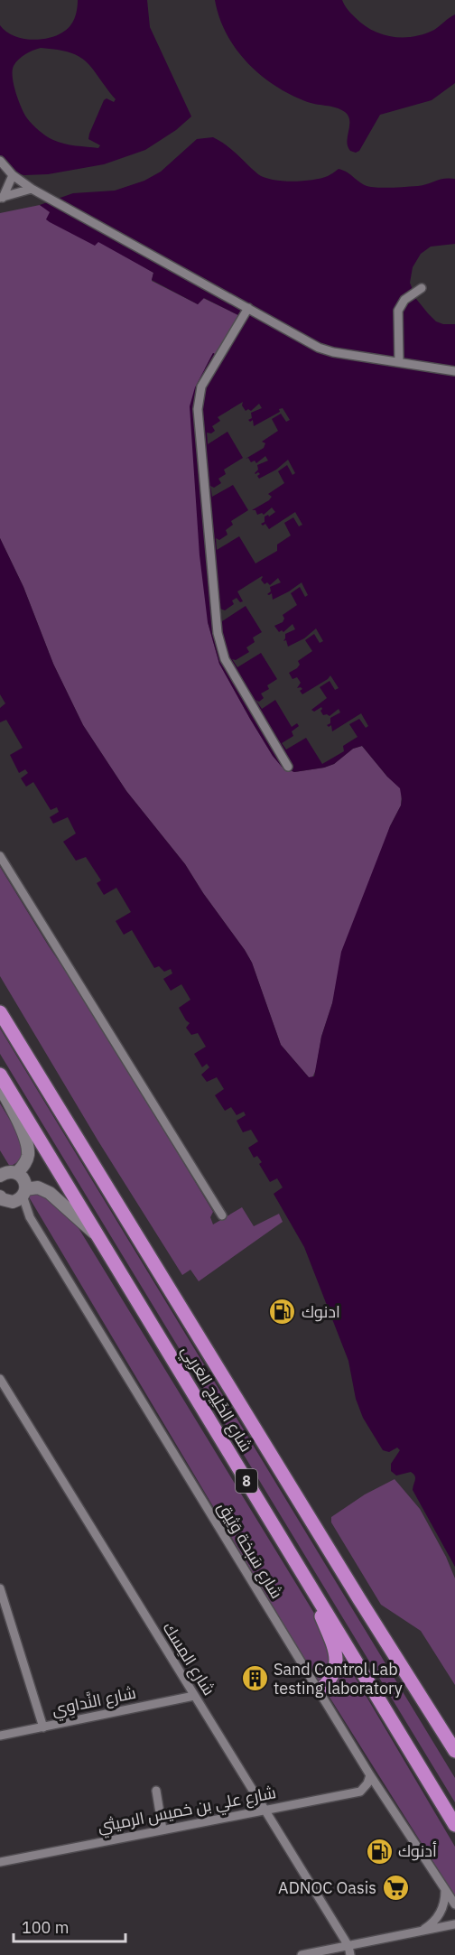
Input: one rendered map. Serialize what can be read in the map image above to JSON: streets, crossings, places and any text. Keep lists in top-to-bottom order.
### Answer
{
  "streets": {
    "highway": ["شارع الخَلِيج العَربِي", "8"],
    "street": [
      "شارع سَبخة وَثِيق",
      "شارع المِسك",
      "شارع النَّداوِي",
      "شارع علي بن خميس الرميثي"
    ]
  },
  "crossings": [
    ["شارع سَبخة وَثِيق", "شارع علي بن خميس الرميثي"],
    ["شارع المِسك", "شارع النَّداوِي"],
    ["شارع المِسك", "شارع علي بن خميس الرميثي"]
  ],
  "places": {
    "fuel station": ["ادنوك", "أدنوك"],
    "building": ["Sand Control Lab testing laboratory"],
    "supermarket": ["ADNOC Oasis"]
  },
  "scale_bar": "100 m"
}
